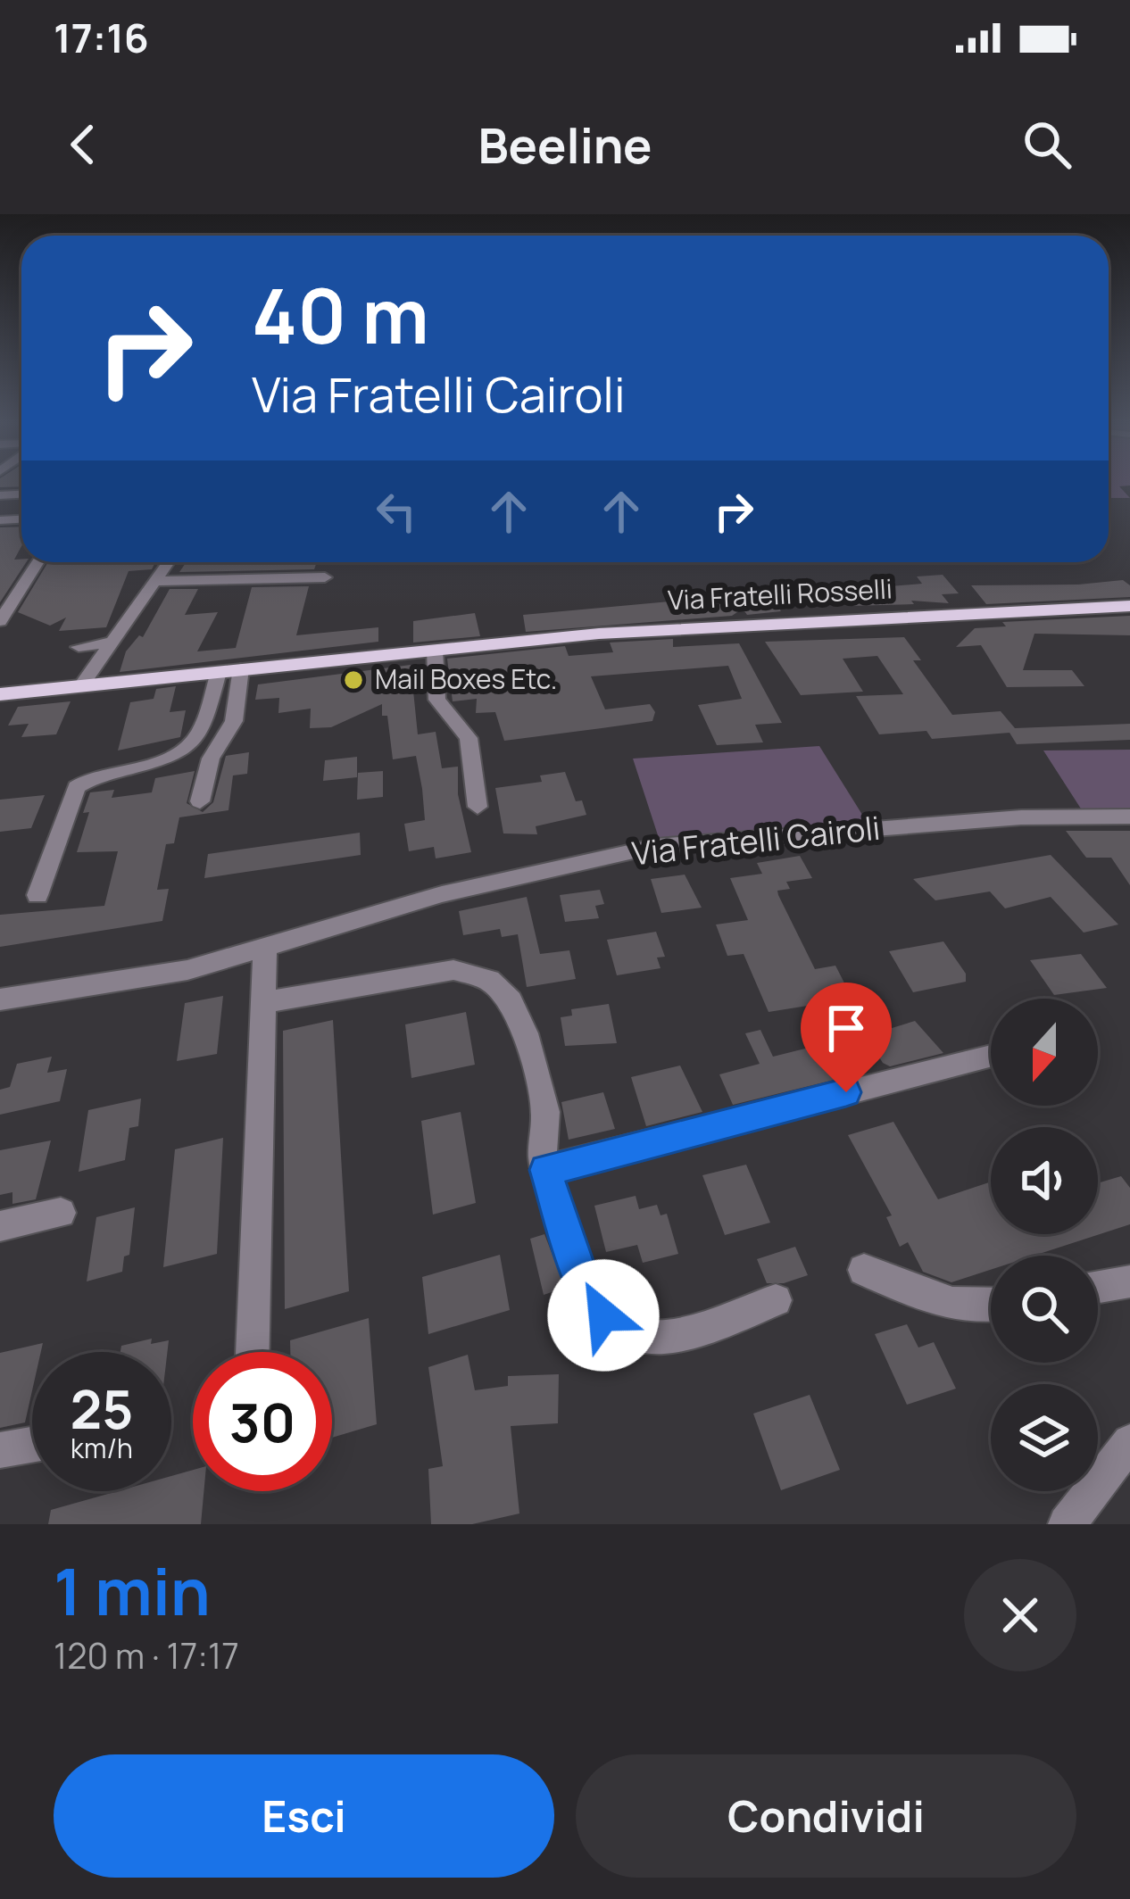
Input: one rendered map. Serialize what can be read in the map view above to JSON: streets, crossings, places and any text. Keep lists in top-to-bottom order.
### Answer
{
  "streets": {
    "main road": ["Via Fratelli Rosselli"],
    "street": ["Via Fratelli Cairoli"]
  },
  "places": ["Mail Boxes Etc."],
  "north": "bottom",
  "page": {
    "status": "17:16",
    "header": "Beeline",
    "turn": ["40 m", "Via Fratelli Cairoli"],
    "speed": "25 km/h",
    "limit": "30",
    "heading": ["1 min", "120 m · 17:17"],
    "buttons": ["Esci", "Condividi"]
  }
}
